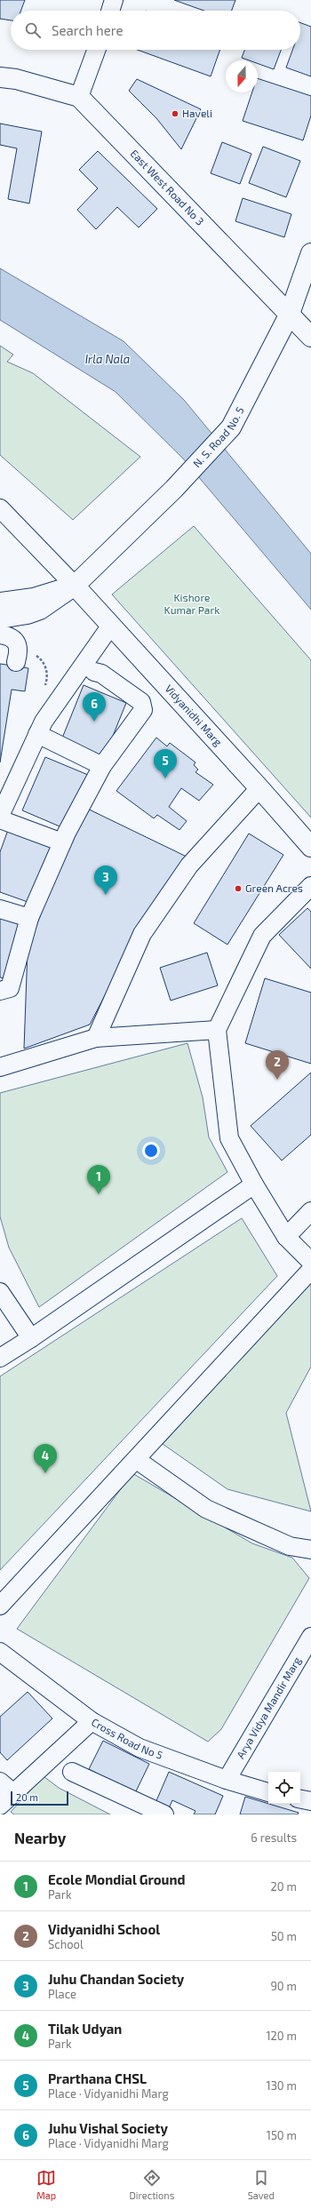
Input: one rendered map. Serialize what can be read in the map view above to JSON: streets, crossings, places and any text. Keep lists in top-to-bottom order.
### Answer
{
  "streets": {
    "street": [
      "East West Road No 3",
      "N. S. Road No. 5",
      "Vidyanidhi Marg",
      "Arya Vidya Mandir Marg",
      "Cross Road No 5"
    ]
  },
  "crossings": [
    ["East West Road No 3", "N. S. Road No. 5"],
    ["N. S. Road No. 5", "Vidyanidhi Marg"],
    ["Arya Vidya Mandir Marg", "Cross Road No 5"]
  ],
  "water": ["Irla Nala"],
  "parks": ["Kishore Kumar Park"],
  "places": ["Haveli", "Green Acres"],
  "scale_bar": "20 m",
  "north": "bottom",
  "page": {
    "search": "Search here",
    "pins": [
      "6",
      "5",
      "3",
      "2",
      "1",
      "4"
    ],
    "scale": "20 m",
    "heading": ["Nearby", "6 results"],
    "list": [
      {
        "mark": "1",
        "name": "Ecole Mondial Ground",
        "note": "Park",
        "value": "20 m"
      },
      {
        "mark": "2",
        "name": "Vidyanidhi School",
        "note": "School",
        "value": "50 m"
      },
      {
        "mark": "3",
        "name": "Juhu Chandan Society",
        "note": "Place",
        "value": "90 m"
      },
      {
        "mark": "4",
        "name": "Tilak Udyan",
        "note": "Park",
        "value": "120 m"
      },
      {
        "mark": "5",
        "name": "Prarthana CHSL",
        "note": "Place · Vidyanidhi Marg",
        "value": "130 m"
      },
      {
        "mark": "6",
        "name": "Juhu Vishal Society",
        "note": "Place · Vidyanidhi Marg",
        "value": "150 m"
      }
    ],
    "nav": ["Map", "Directions", "Saved"]
  }
}
